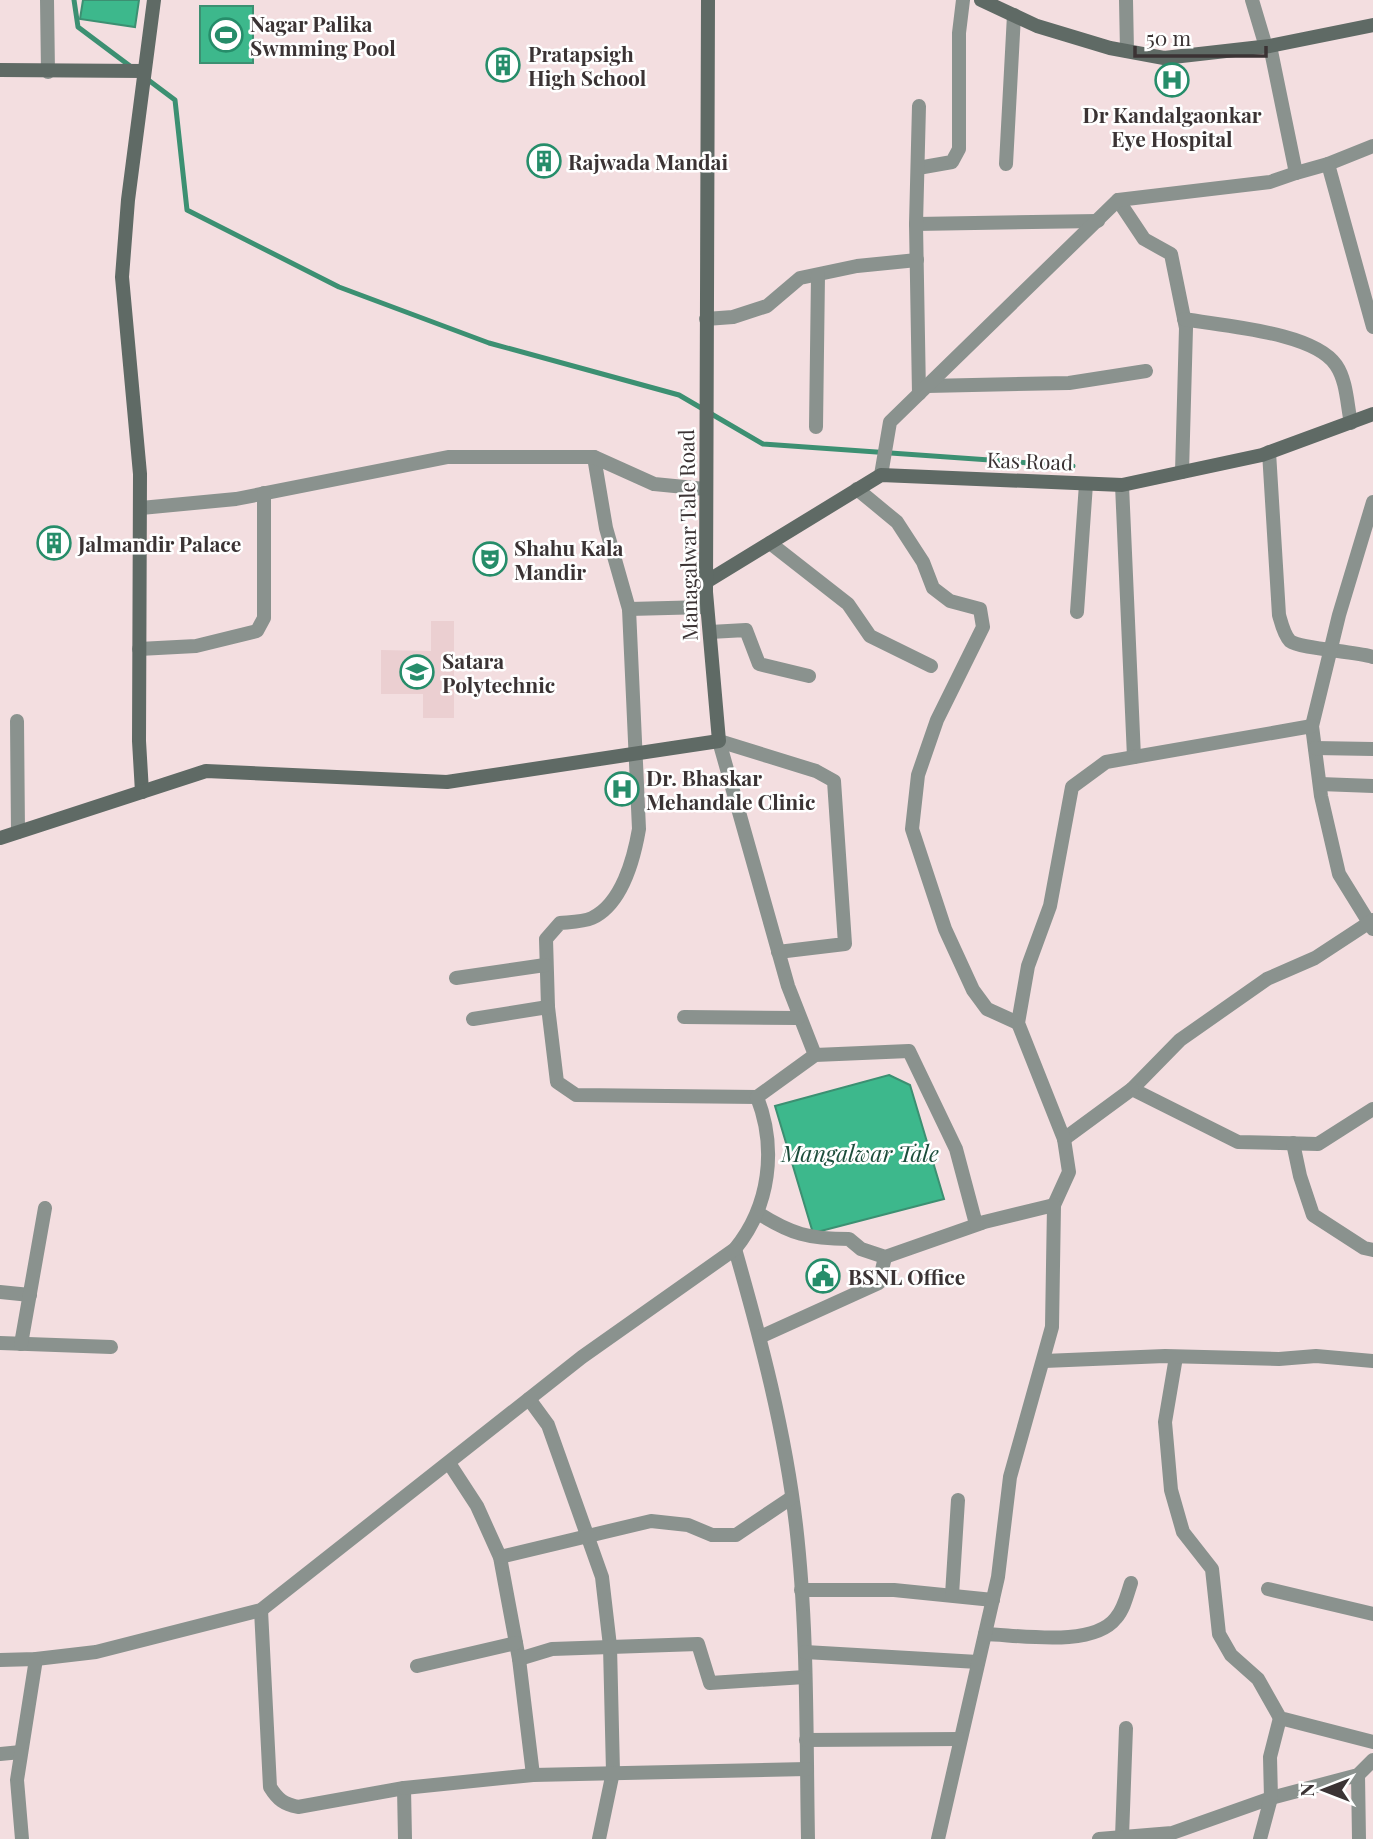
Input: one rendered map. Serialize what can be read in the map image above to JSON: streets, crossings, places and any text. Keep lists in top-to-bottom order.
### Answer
{
  "streets": {
    "main road": ["Kas Road", "Managalwar Tale Road"]
  },
  "water": ["Mangalwar Tale"],
  "places": {
    "sports": ["Nagar Palika Swmming Pool"],
    "building": ["Pratapsigh High School", "Rajwada Mandai", "Jalmandir Palace"],
    "hospital": ["Dr Kandalgaonkar Eye Hospital", "Dr. Bhaskar Mehandale Clinic"],
    "theatre": ["Shahu Kala Mandir"],
    "school or university": ["Satara Polytechnic"],
    "public building": ["BSNL Office"]
  },
  "scale_bar": "50 m",
  "north": "left"
}
